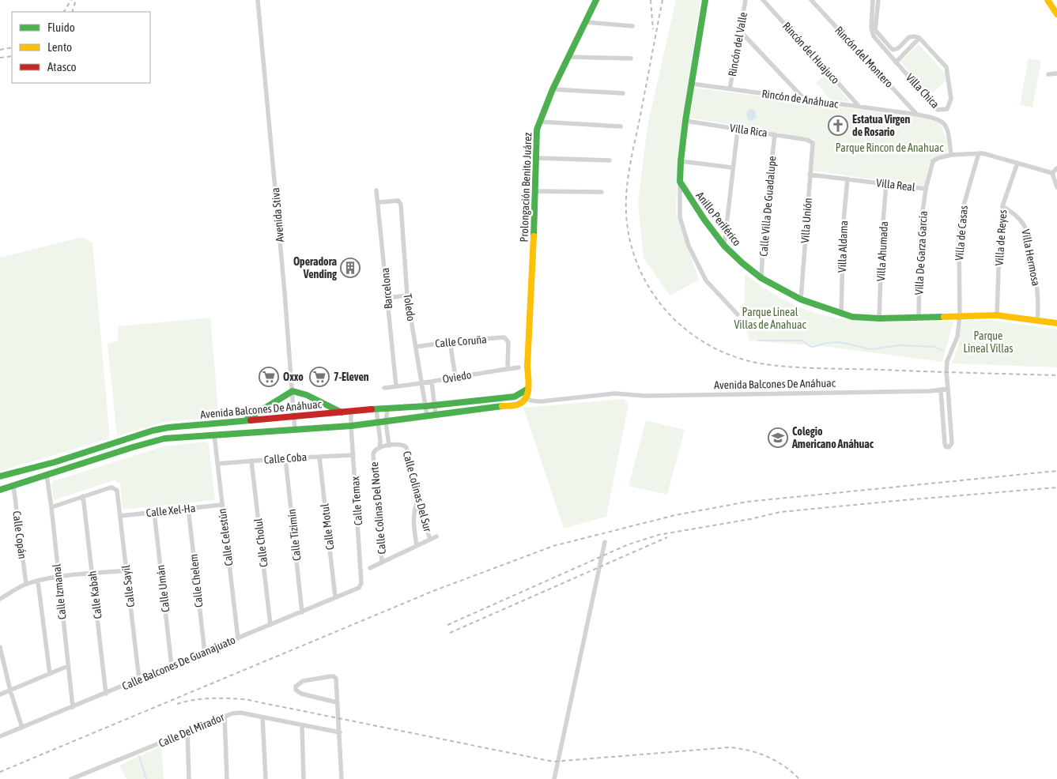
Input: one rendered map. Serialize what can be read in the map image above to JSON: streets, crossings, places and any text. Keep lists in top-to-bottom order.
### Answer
{
  "streets": {
    "street": [
      "Rincón del Valle",
      "Rincón del Huajuco",
      "Rincón del Montero",
      "Villa Chica",
      "Rincón de Anáhuac",
      "Villa Rica",
      "Villa Real",
      "Prolongación Benito Juárez",
      "Calle Villa De Guadalupe",
      "Avenida Stiva",
      "Anillo Periférico",
      "Villa Unión",
      "Villa de Casas",
      "Villa de Reyes",
      "Villa Aldama",
      "Villa Ahumada",
      "Villa De Garza García",
      "Villa Hermosa",
      "Barcelona",
      "Toledo",
      "Calle Coruña",
      "Oviedo",
      "Avenida Balcones De Anáhuac",
      "Calle Coba",
      "Calle Colinas Del Sur",
      "Calle Temax",
      "Calle Colinas Del Norte",
      "Calle Xel-Ha",
      "Calle Motul",
      "Calle Copán",
      "Calle Tizimín",
      "Calle Celestún",
      "Calle Cholul",
      "Calle Chelem",
      "Calle Sayil",
      "Calle Umán",
      "Calle Izmanal",
      "Calle Kabah",
      "Calle Balcones De Guanajuato",
      "Calle Del Mirador"
    ]
  },
  "crossings": [
    ["Rincón del Valle", "Rincón de Anáhuac"],
    ["Rincón del Huajuco", "Rincón de Anáhuac"],
    ["Rincón del Montero", "Rincón de Anáhuac"],
    ["Rincón de Anáhuac", "Villa Real"],
    ["Villa Rica", "Calle Villa De Guadalupe"],
    ["Villa Rica", "Villa Unión"],
    ["Villa Real", "Villa Unión"],
    ["Villa Real", "Villa de Casas"],
    ["Villa Real", "Villa de Reyes"],
    ["Villa Real", "Villa Aldama"],
    ["Villa Real", "Villa Ahumada"],
    ["Villa Real", "Villa De Garza García"],
    ["Prolongación Benito Juárez", "Avenida Balcones De Anáhuac"],
    ["Calle Villa De Guadalupe", "Anillo Periférico"],
    ["Avenida Stiva", "Avenida Balcones De Anáhuac"],
    ["Anillo Periférico", "Villa Unión"],
    ["Anillo Periférico", "Villa de Casas"],
    ["Anillo Periférico", "Villa de Reyes"],
    ["Anillo Periférico", "Villa Aldama"],
    ["Anillo Periférico", "Villa Ahumada"],
    ["Anillo Periférico", "Villa De Garza García"],
    ["Anillo Periférico", "Villa Hermosa"],
    ["Villa de Reyes", "Villa Hermosa"],
    ["Barcelona", "Toledo"],
    ["Barcelona", "Oviedo"],
    ["Toledo", "Calle Coruña"],
    ["Toledo", "Oviedo"],
    ["Toledo", "Avenida Balcones De Anáhuac"],
    ["Calle Coruña", "Oviedo"],
    ["Avenida Balcones De Anáhuac", "Calle Temax"],
    ["Avenida Balcones De Anáhuac", "Calle Colinas Del Norte"],
    ["Avenida Balcones De Anáhuac", "Calle Copán"],
    ["Avenida Balcones De Anáhuac", "Calle Celestún"],
    ["Avenida Balcones De Anáhuac", "Calle Izmanal"],
    ["Calle Coba", "Calle Temax"],
    ["Calle Coba", "Calle Motul"],
    ["Calle Coba", "Calle Tizimín"],
    ["Calle Coba", "Calle Celestún"],
    ["Calle Coba", "Calle Cholul"],
    ["Calle Colinas Del Sur", "Calle Colinas Del Norte"],
    ["Calle Temax", "Calle Balcones De Guanajuato"],
    ["Calle Xel-Ha", "Calle Celestún"],
    ["Calle Xel-Ha", "Calle Chelem"],
    ["Calle Xel-Ha", "Calle Sayil"],
    ["Calle Xel-Ha", "Calle Umán"],
    ["Calle Motul", "Calle Balcones De Guanajuato"],
    ["Calle Tizimín", "Calle Balcones De Guanajuato"],
    ["Calle Celestún", "Calle Balcones De Guanajuato"],
    ["Calle Cholul", "Calle Balcones De Guanajuato"],
    ["Calle Chelem", "Calle Balcones De Guanajuato"],
    ["Calle Sayil", "Calle Kabah"],
    ["Calle Sayil", "Calle Balcones De Guanajuato"],
    ["Calle Umán", "Calle Balcones De Guanajuato"],
    ["Calle Izmanal", "Calle Balcones De Guanajuato"],
    ["Calle Kabah", "Calle Balcones De Guanajuato"]
  ],
  "parks": ["Parque Rincon de Anahuac", "Parque Lineal Villas de Anahuac", "Parque Lineal Villas"],
  "places": {
    "church": ["Estatua Virgen de Rosario"],
    "building": ["Operadora Vending"],
    "supermarket": ["Oxxo", "7-Eleven"],
    "school or university": ["Colegio Americano Anáhuac"]
  },
  "legend": ["Fluido", "Lento", "Atasco"]
}
